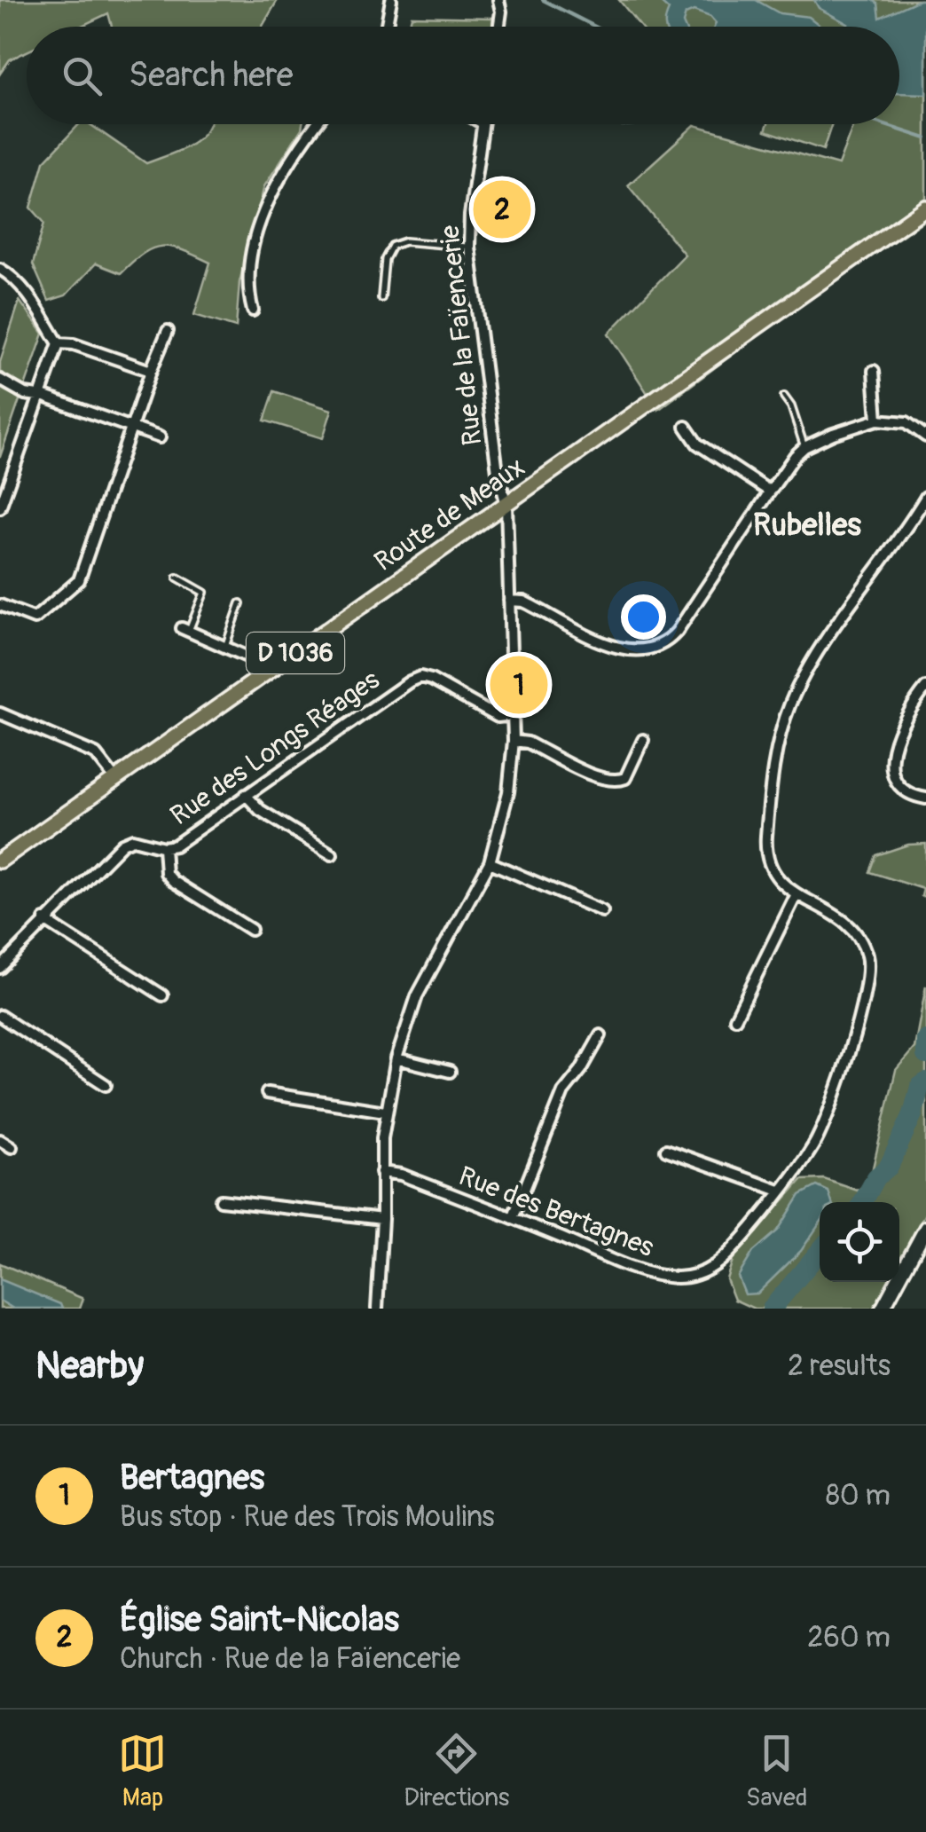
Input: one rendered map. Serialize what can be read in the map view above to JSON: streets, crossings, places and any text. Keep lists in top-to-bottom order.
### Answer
{
  "streets": {
    "main road": ["Route de Meaux", "D 1036"],
    "street": ["Rue de la Faïencerie", "Rue des Longs Réages", "Rue des Bertagnes"]
  },
  "crossings": [
    ["Rue de la Faïencerie", "Route de Meaux"],
    ["Rue de la Faïencerie", "Rue des Longs Réages"],
    ["Rue de la Faïencerie", "Rue des Bertagnes"]
  ],
  "districts": ["Rubelles"],
  "page": {
    "search": "Search here",
    "pins": ["2", "1"],
    "heading": ["Nearby", "2 results"],
    "list": [
      {
        "mark": "1",
        "name": "Bertagnes",
        "note": "Bus stop · Rue des Trois Moulins",
        "value": "80 m"
      },
      {
        "mark": "2",
        "name": "Église Saint-Nicolas",
        "note": "Church · Rue de la Faïencerie",
        "value": "260 m"
      }
    ],
    "nav": ["Map", "Directions", "Saved"]
  }
}
